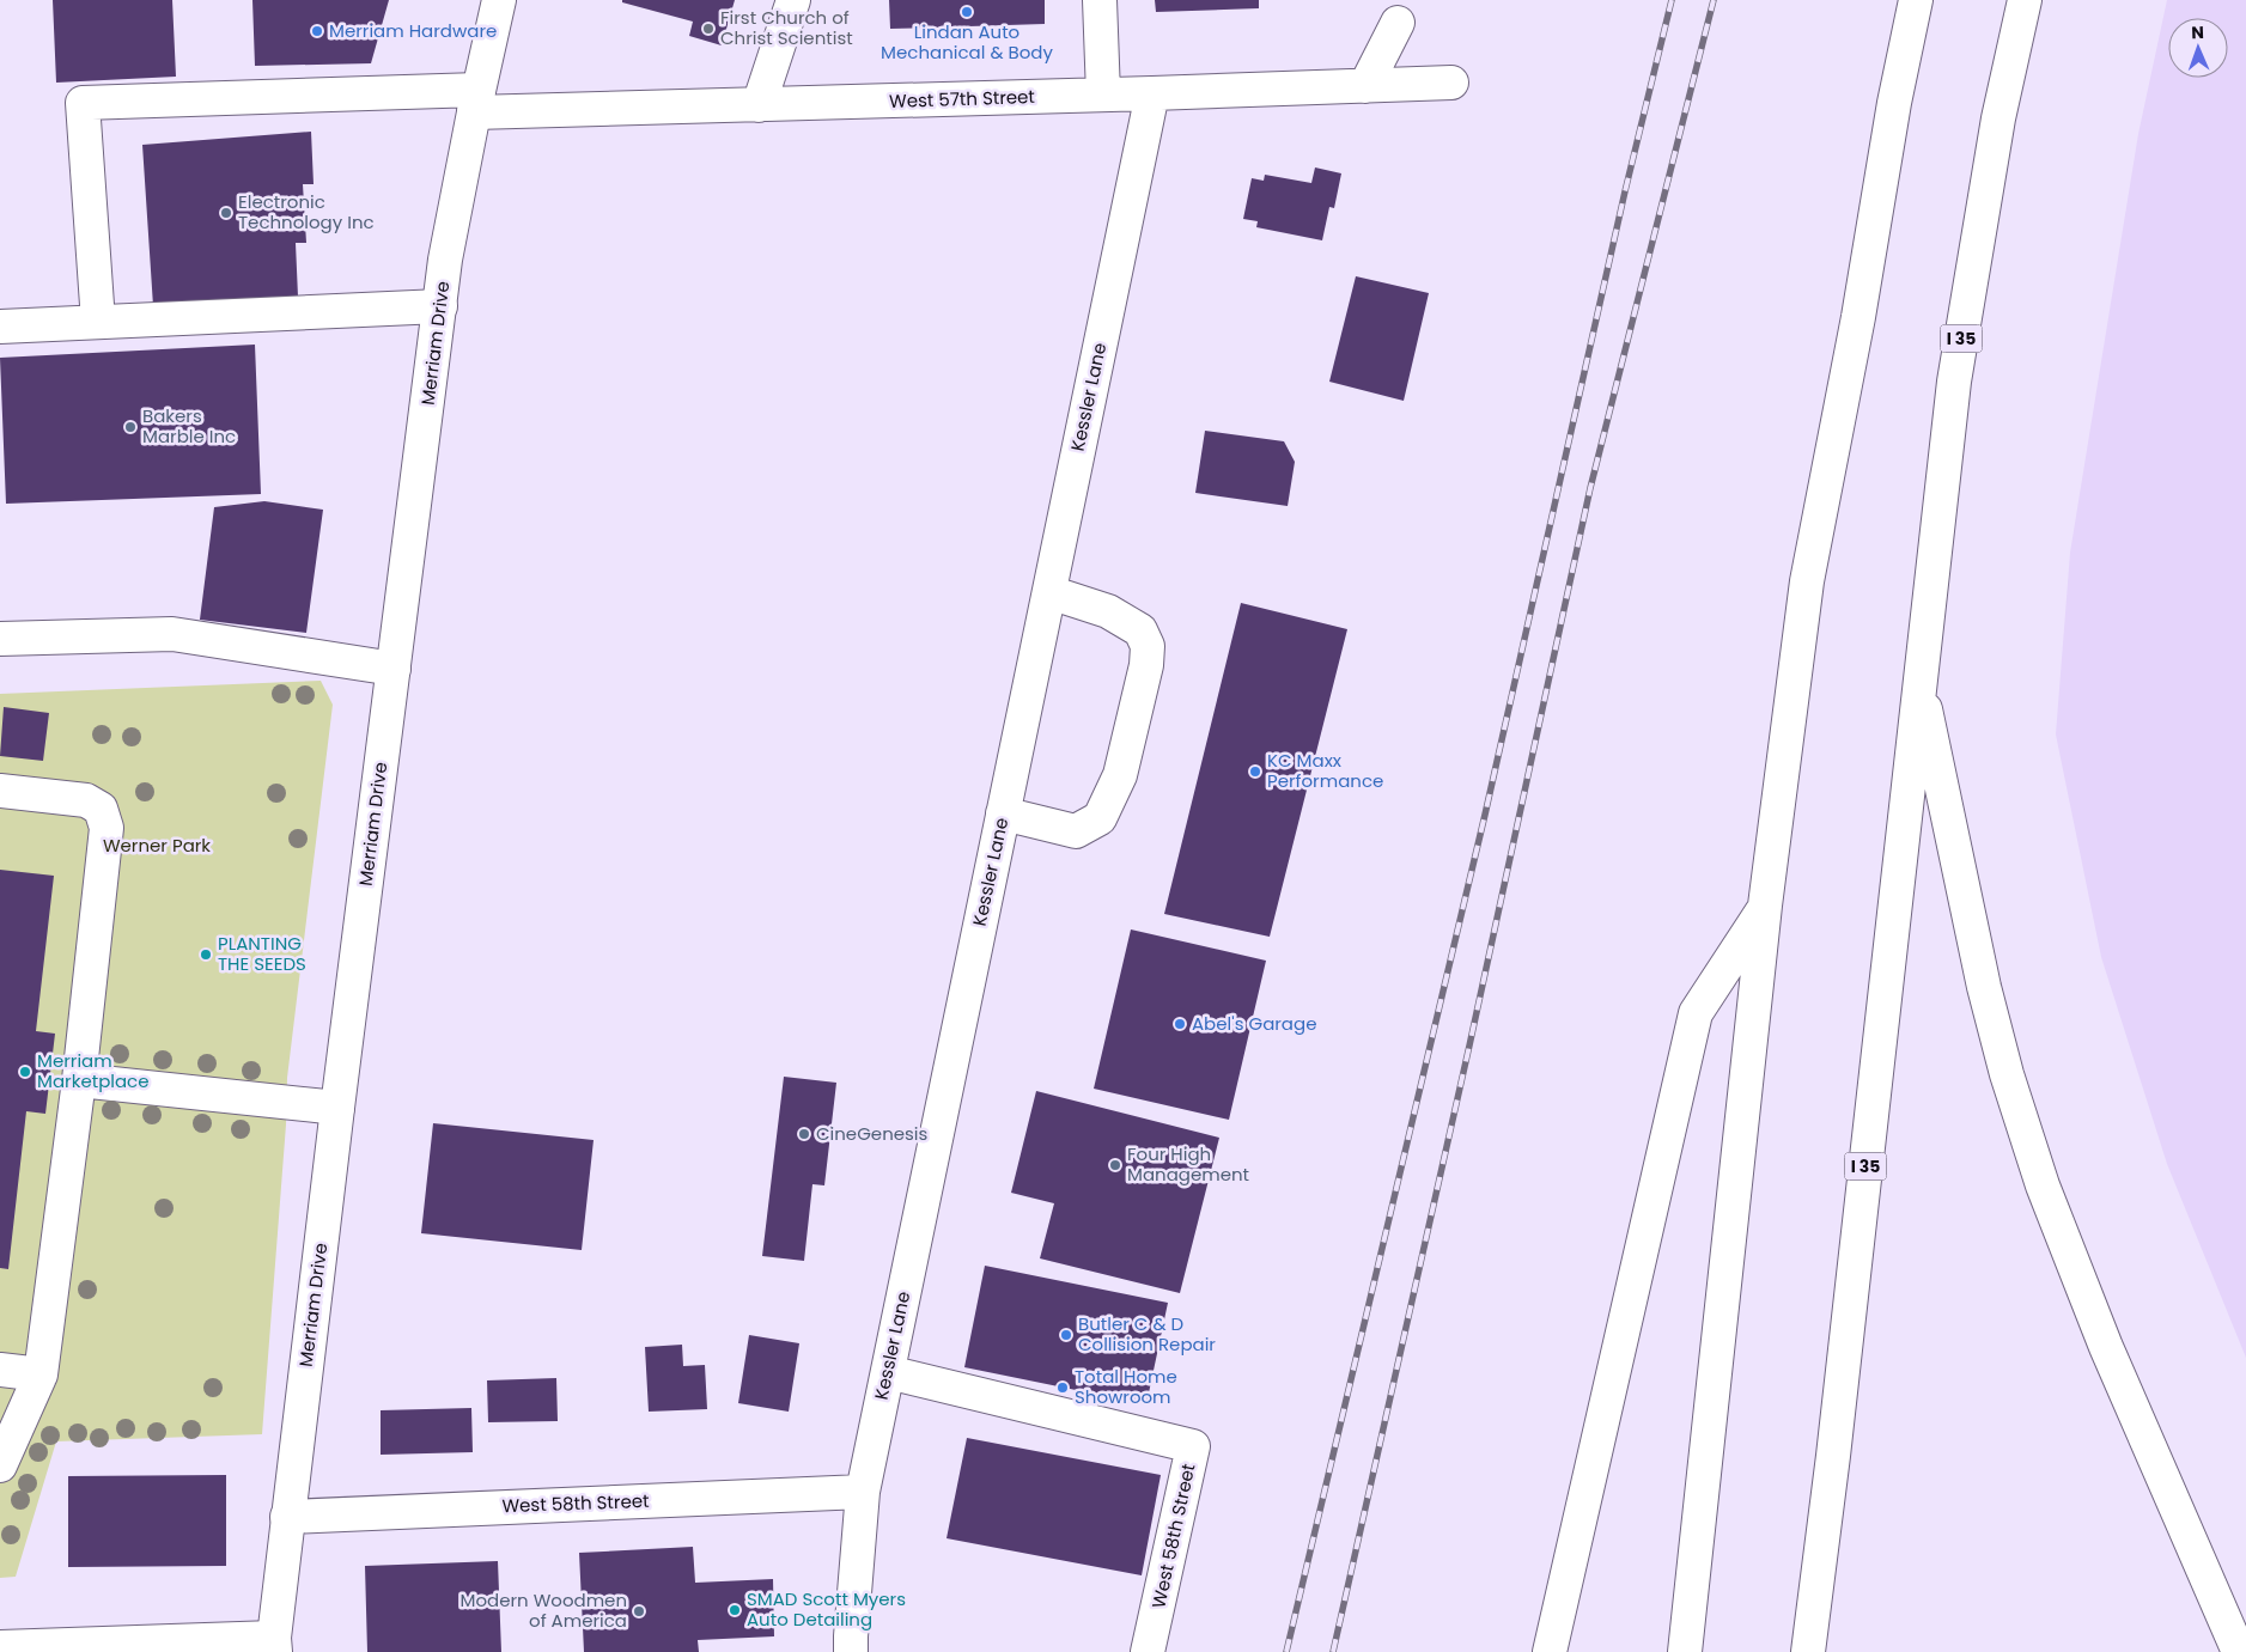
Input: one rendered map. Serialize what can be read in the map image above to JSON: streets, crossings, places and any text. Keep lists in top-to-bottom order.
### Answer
{
  "streets": {
    "main road": [
      "West 57th Street",
      "I 35",
      "Merriam Drive",
      "Kessler Lane",
      "West 58th Street"
    ]
  },
  "crossings": [
    ["West 57th Street", "Merriam Drive"],
    ["West 57th Street", "Kessler Lane"],
    ["Merriam Drive", "West 58th Street"],
    ["Kessler Lane", "West 58th Street"]
  ],
  "parks": ["Werner Park"],
  "places": [
    "Lindan Auto Mechanical & Body",
    "First Church of Christ Scientist",
    "Merriam Hardware",
    "Electronic Technology Inc",
    "Bakers Marble Inc",
    "KC Maxx Performance",
    "PLANTING THE SEEDS",
    "Abel's Garage",
    "Merriam Marketplace",
    "CineGenesis",
    "Four High Management",
    "Butler C & D Collision Repair",
    "Total Home Showroom",
    "SMAD Scott Myers Auto Detailing",
    "Modern Woodmen of America"
  ],
  "north": "top"
}
